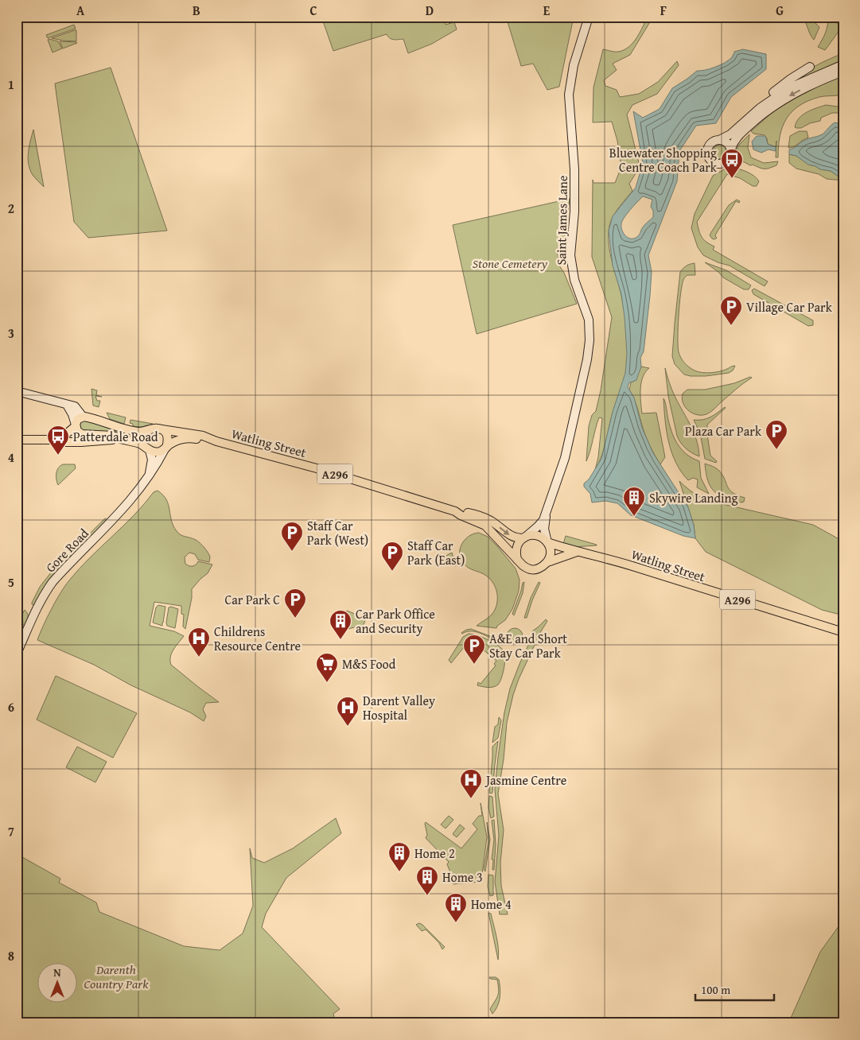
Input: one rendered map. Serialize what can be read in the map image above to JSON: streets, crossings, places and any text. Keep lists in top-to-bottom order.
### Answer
{
  "streets": {
    "main road": ["Watling Street", "A296"],
    "street": ["Saint James Lane", "Gore Road"]
  },
  "crossings": [
    ["Saint James Lane", "Watling Street"],
    ["Watling Street", "Gore Road"]
  ],
  "parks": ["Stone Cemetery", "Darenth Country Park"],
  "places": {
    "bus stop": ["Bluewater Shopping Centre Coach Park", "Patterdale Road"],
    "parking": [
      "Village Car Park",
      "Plaza Car Park",
      "Staff Car Park (West)",
      "Staff Car Park (East)",
      "Car Park C",
      "A&E and Short Stay Car Park"
    ],
    "building": [
      "Skywire Landing",
      "Car Park Office and Security",
      "Home 2",
      "Home 3",
      "Home 4"
    ],
    "hospital": ["Childrens Resource Centre", "Darent Valley Hospital", "Jasmine Centre"],
    "supermarket": ["M&S Food"]
  },
  "scale_bar": "100 m",
  "north": "top",
  "grid": {
    "columns": [
      "A",
      "B",
      "C",
      "D",
      "E",
      "F",
      "G"
    ],
    "rows": [
      "1",
      "2",
      "3",
      "4",
      "5",
      "6",
      "7",
      "8"
    ]
  }
}
